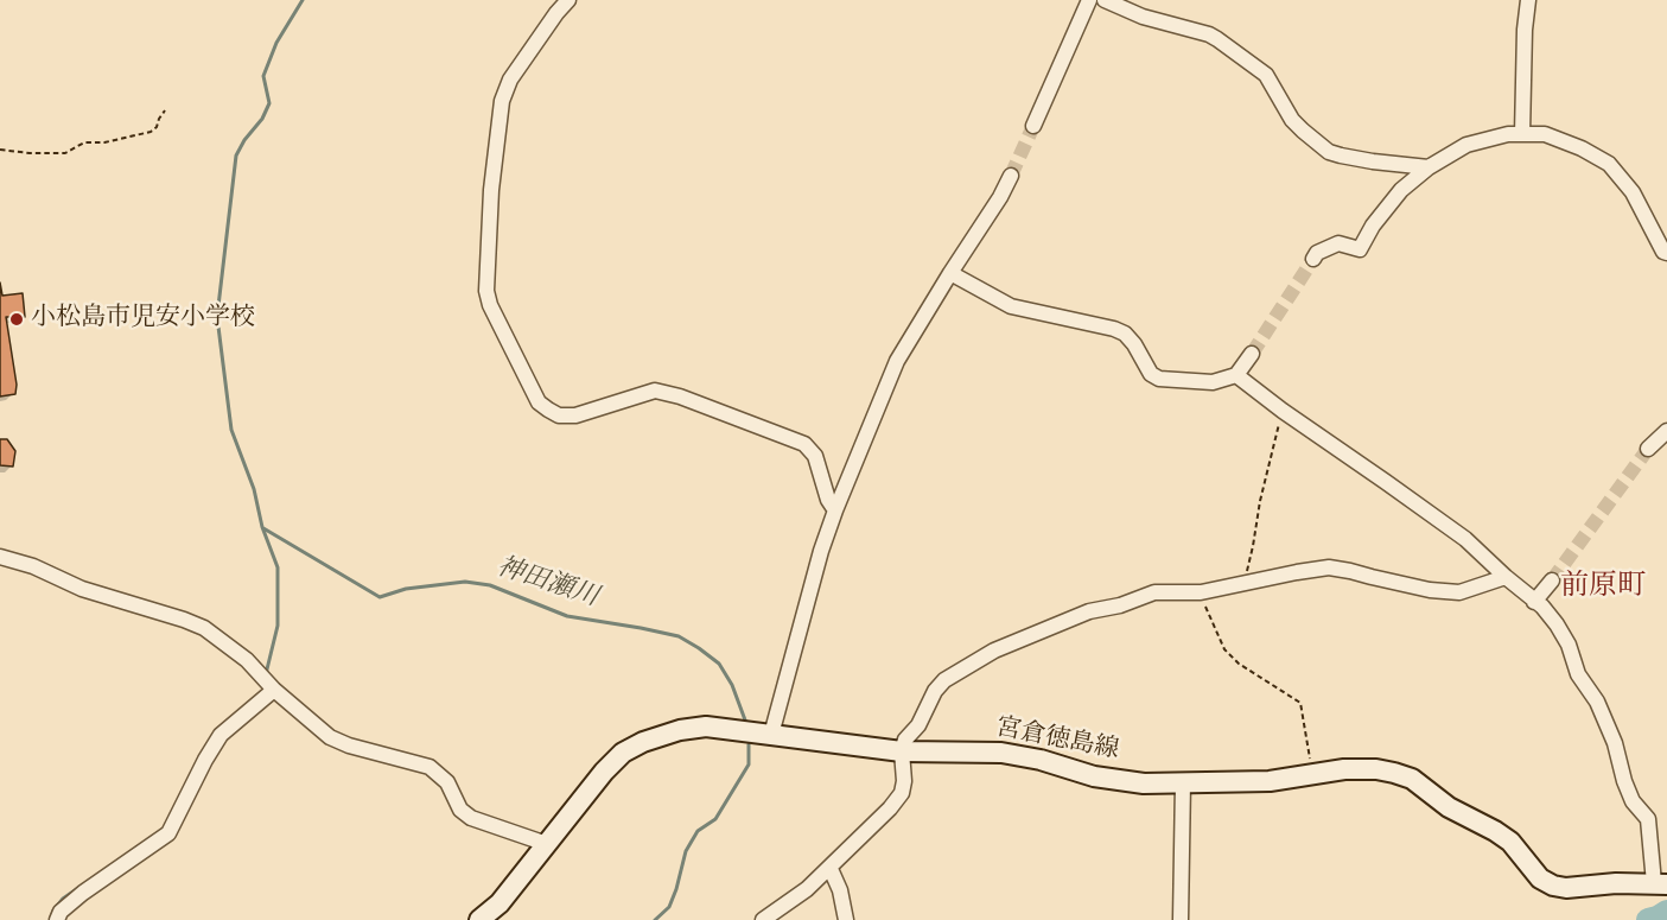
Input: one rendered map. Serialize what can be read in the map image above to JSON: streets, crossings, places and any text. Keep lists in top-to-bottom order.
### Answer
{
  "streets": {
    "main road": ["宮倉徳島線"]
  },
  "districts": ["前原町"],
  "water": ["神田瀬川"],
  "places": ["小松島市児安小学校"]
}
